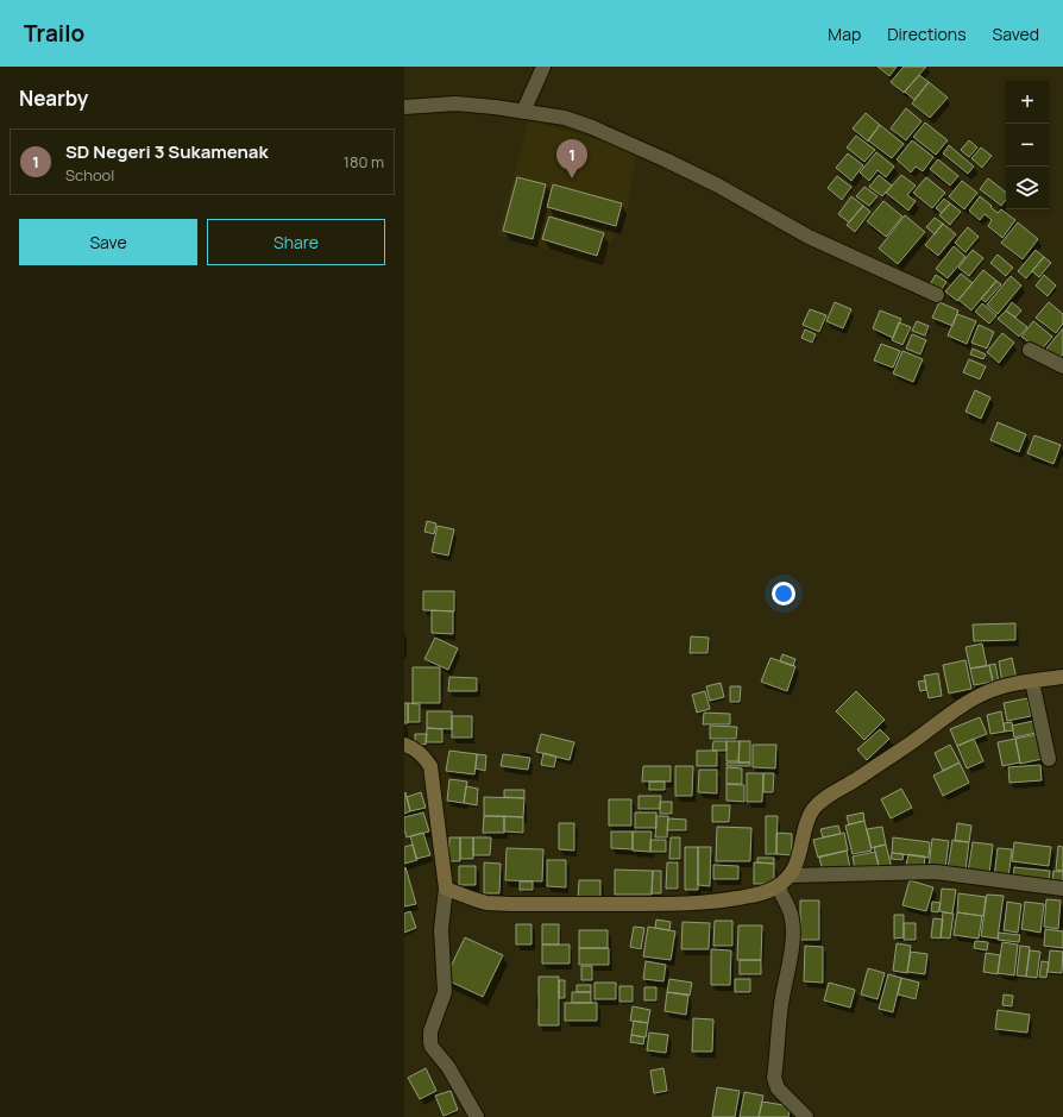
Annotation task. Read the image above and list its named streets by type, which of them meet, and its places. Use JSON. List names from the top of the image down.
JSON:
{
  "page": {
    "header": "Trailo",
    "nav": ["Map", "Directions", "Saved"],
    "heading": "Nearby",
    "map_buttons": ["+", "−"],
    "list": [
      {
        "mark": "1",
        "name": "SD Negeri 3 Sukamenak",
        "note": "School",
        "value": "180 m"
      }
    ],
    "pins": "1",
    "buttons": ["Save", "Share"]
  }
}
